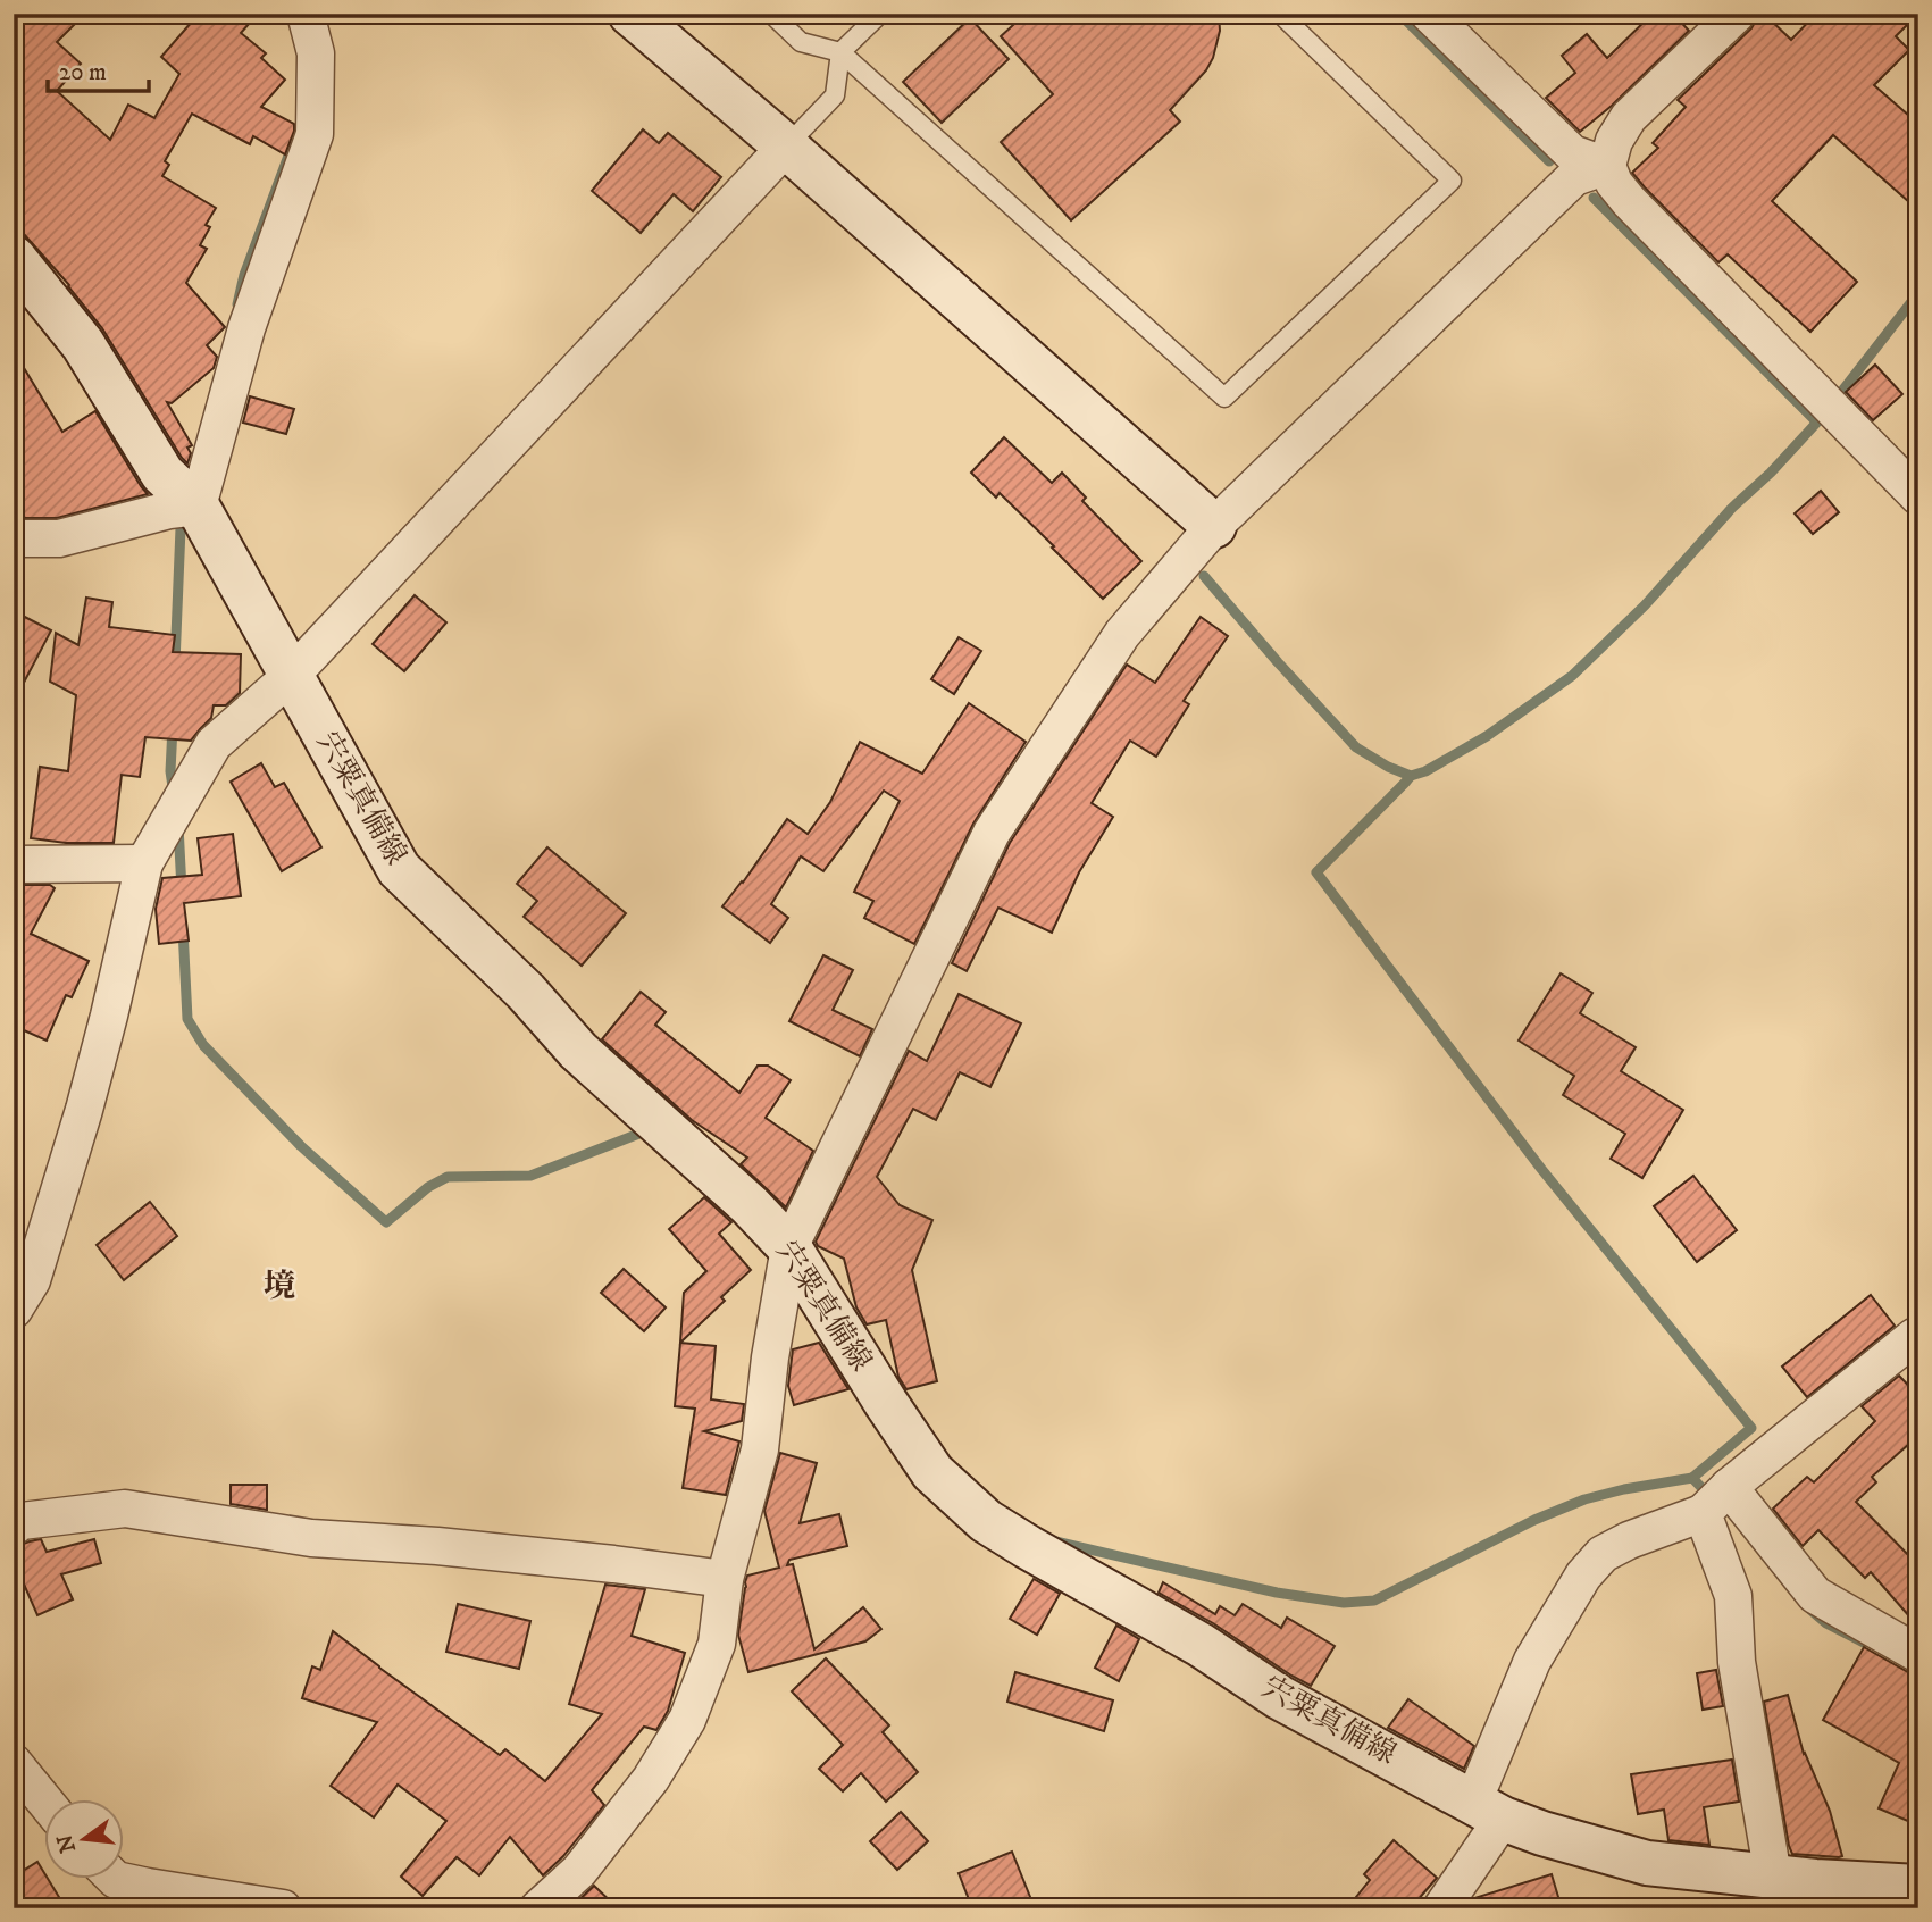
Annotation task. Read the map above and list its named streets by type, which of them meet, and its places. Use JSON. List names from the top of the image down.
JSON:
{
  "streets": {
    "main road": ["宍粟真備線"]
  },
  "districts": ["境"],
  "scale_bar": "20 m",
  "north": "left"
}
